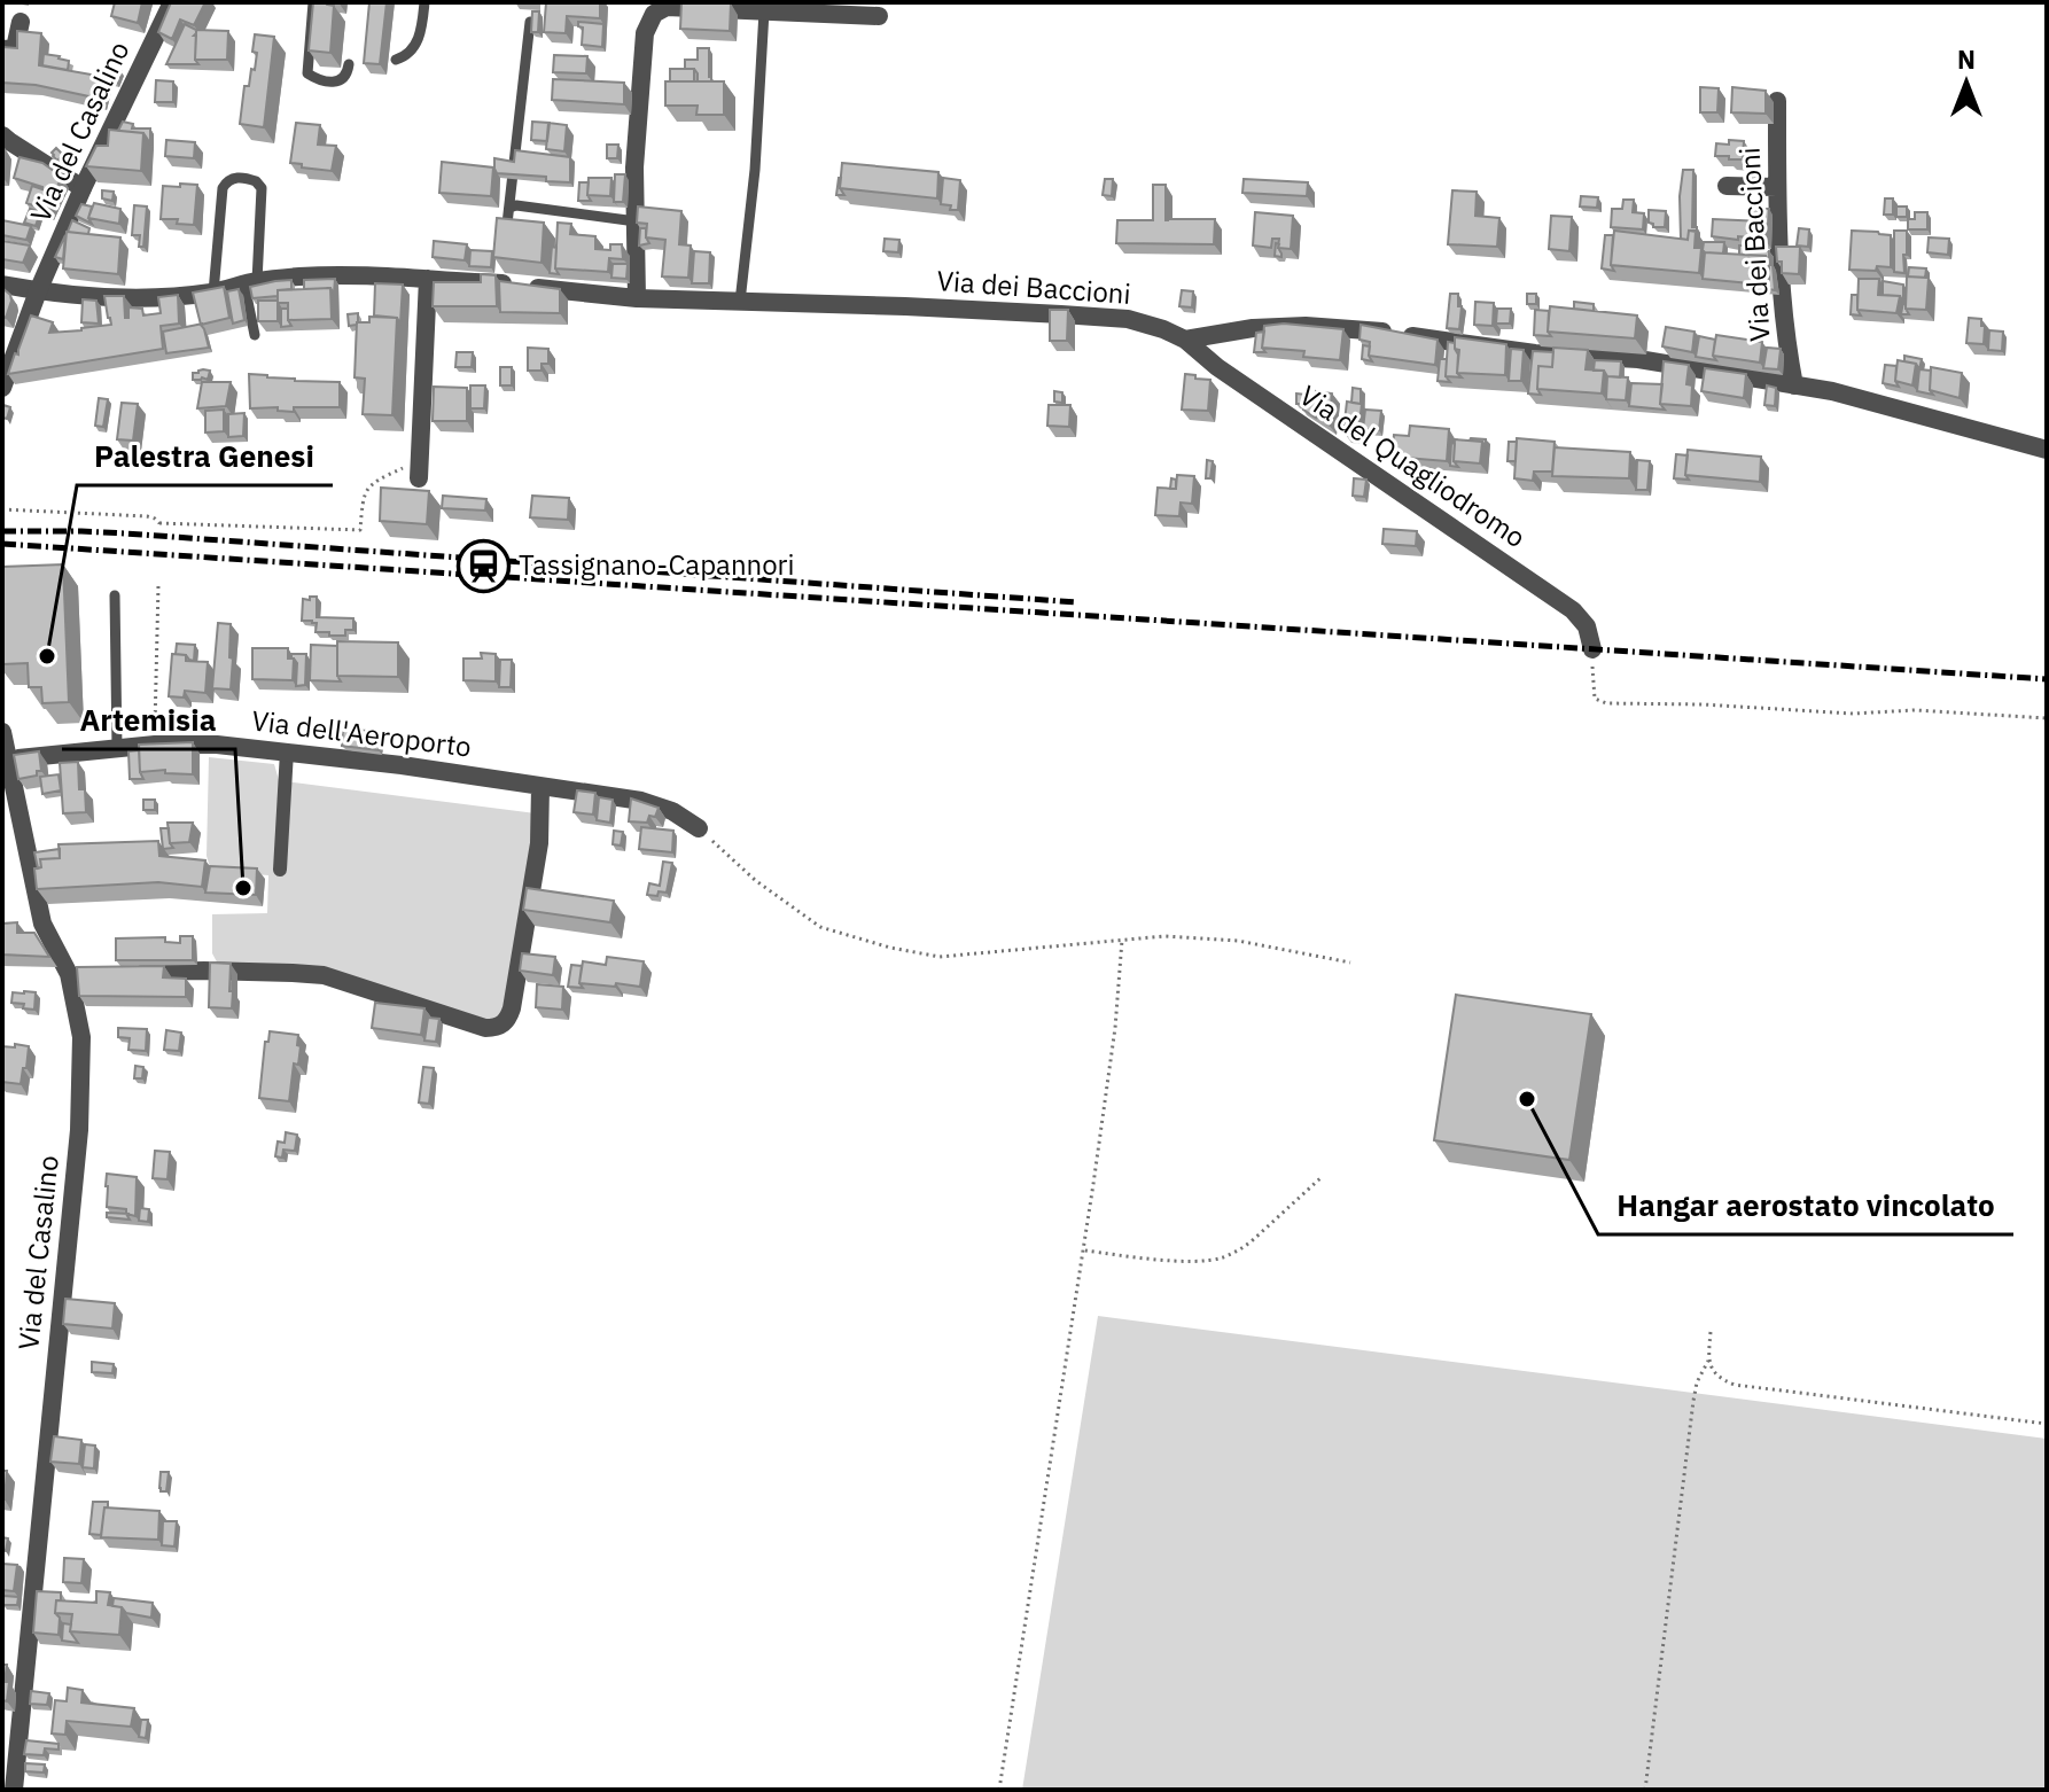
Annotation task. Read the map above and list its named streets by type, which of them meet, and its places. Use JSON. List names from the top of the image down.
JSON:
{
  "streets": {
    "street": [
      "Via del Casalino",
      "Via dei Baccioni",
      "Via del Quagliodromo",
      "Via dell'Aeroporto"
    ]
  },
  "crossings": [
    ["Via del Casalino", "Via dei Baccioni"],
    ["Via del Casalino", "Via dell'Aeroporto"],
    ["Via dei Baccioni", "Via del Quagliodromo"]
  ],
  "places": {
    "station": ["Tassignano-Capannori"],
    "other": ["Palestra Genesi", "Artemisia", "Hangar aerostato vincolato"]
  },
  "north": "top"
}
